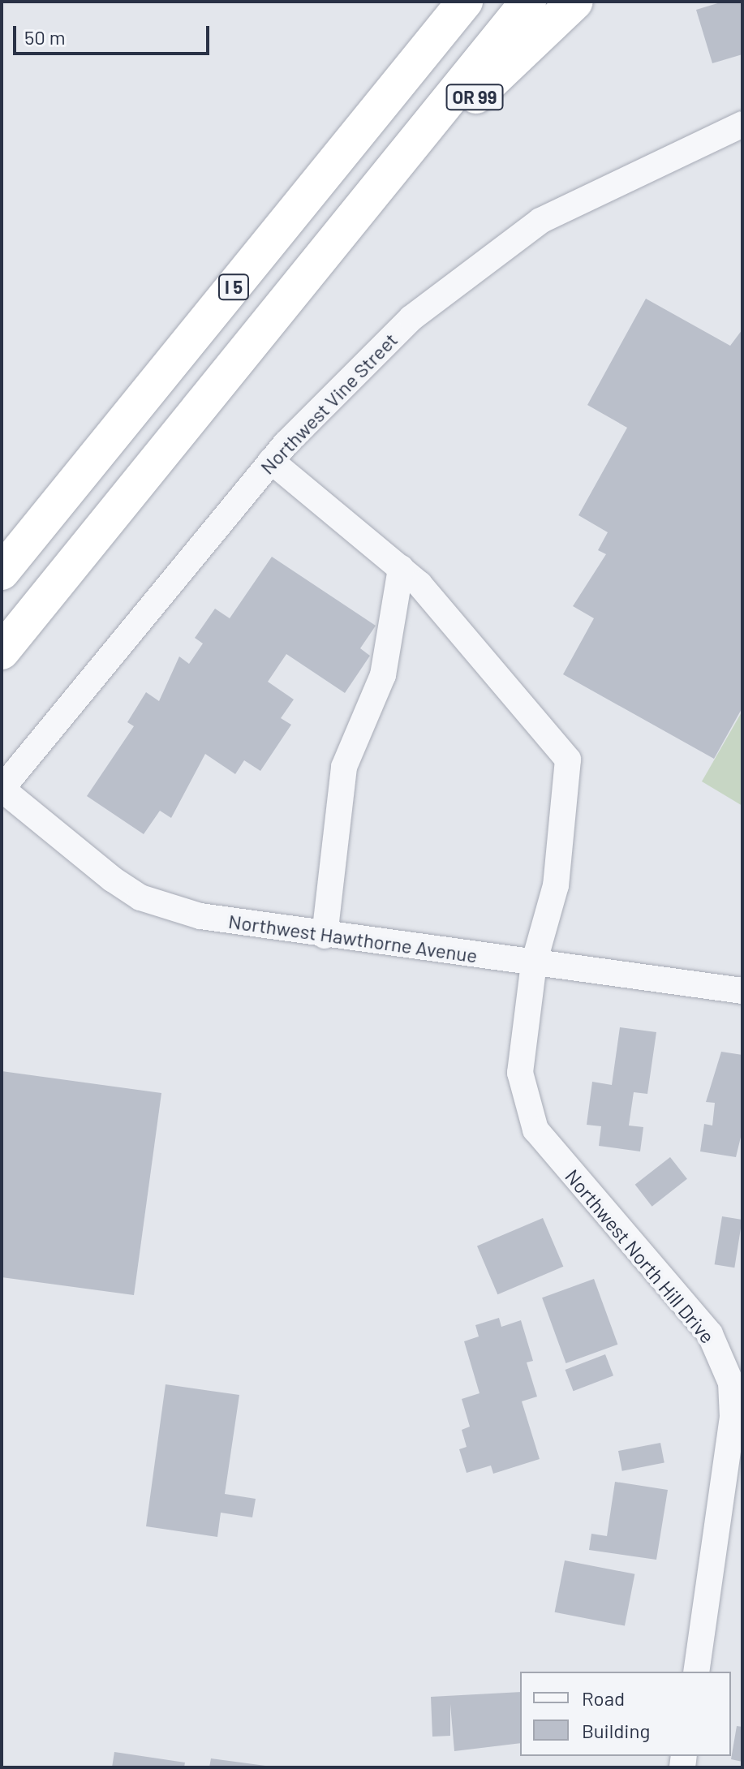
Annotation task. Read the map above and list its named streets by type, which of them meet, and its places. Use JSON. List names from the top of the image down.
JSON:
{
  "streets": {
    "highway": ["OR 99", "I 5"],
    "street": ["Northwest Vine Street", "Northwest Hawthorne Avenue", "Northwest North Hill Drive"]
  },
  "crossings": [
    ["OR 99", "I 5"],
    ["Northwest Vine Street", "Northwest Hawthorne Avenue"],
    ["Northwest Vine Street", "Northwest North Hill Drive"],
    ["Northwest Hawthorne Avenue", "Northwest North Hill Drive"]
  ],
  "legend": ["Road", "Building"],
  "scale_bar": "50 m"
}
